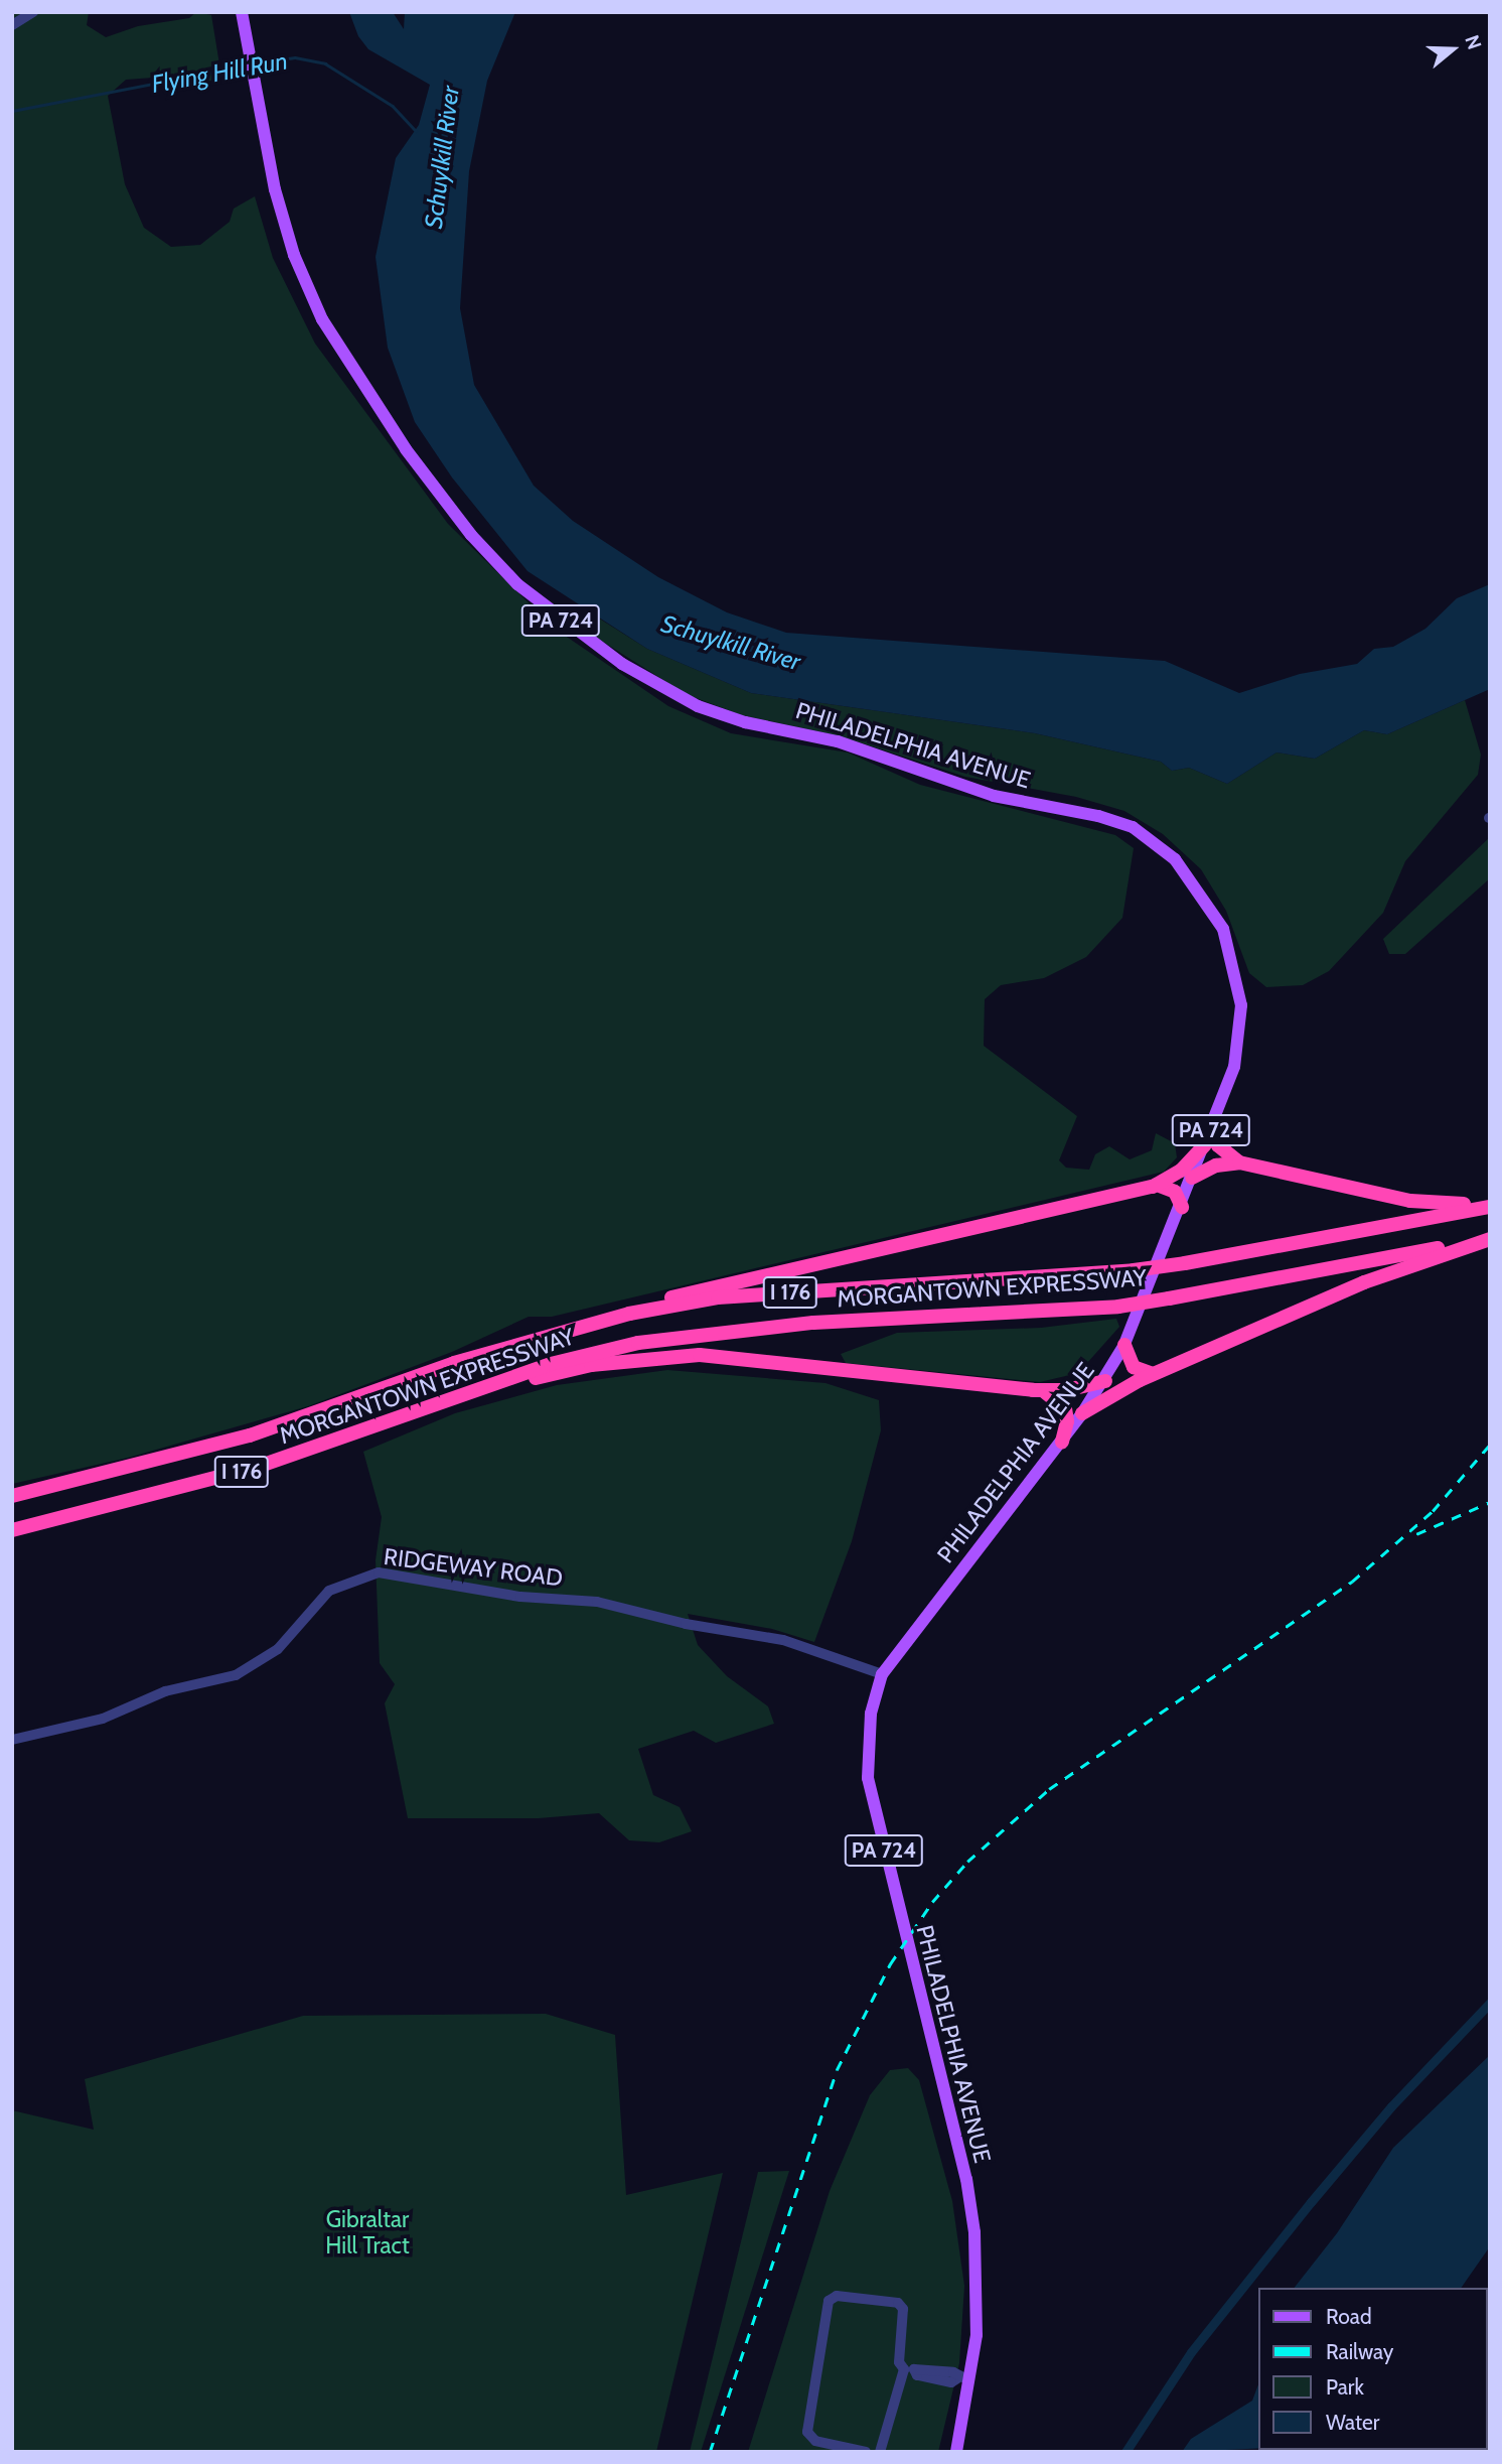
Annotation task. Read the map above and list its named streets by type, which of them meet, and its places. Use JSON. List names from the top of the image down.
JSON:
{
  "streets": {
    "highway": ["MORGANTOWN EXPRESSWAY", "I 176"],
    "main road": ["PA 724", "PHILADELPHIA AVENUE"],
    "street": ["RIDGEWAY ROAD"]
  },
  "crossings": [
    ["PHILADELPHIA AVENUE", "RIDGEWAY ROAD"]
  ],
  "water": ["Flying Hill Run", "Schuylkill River"],
  "parks": ["Gibraltar Hill Tract"],
  "legend": [
    "Road",
    "Railway",
    "Park",
    "Water"
  ],
  "north": "right"
}
